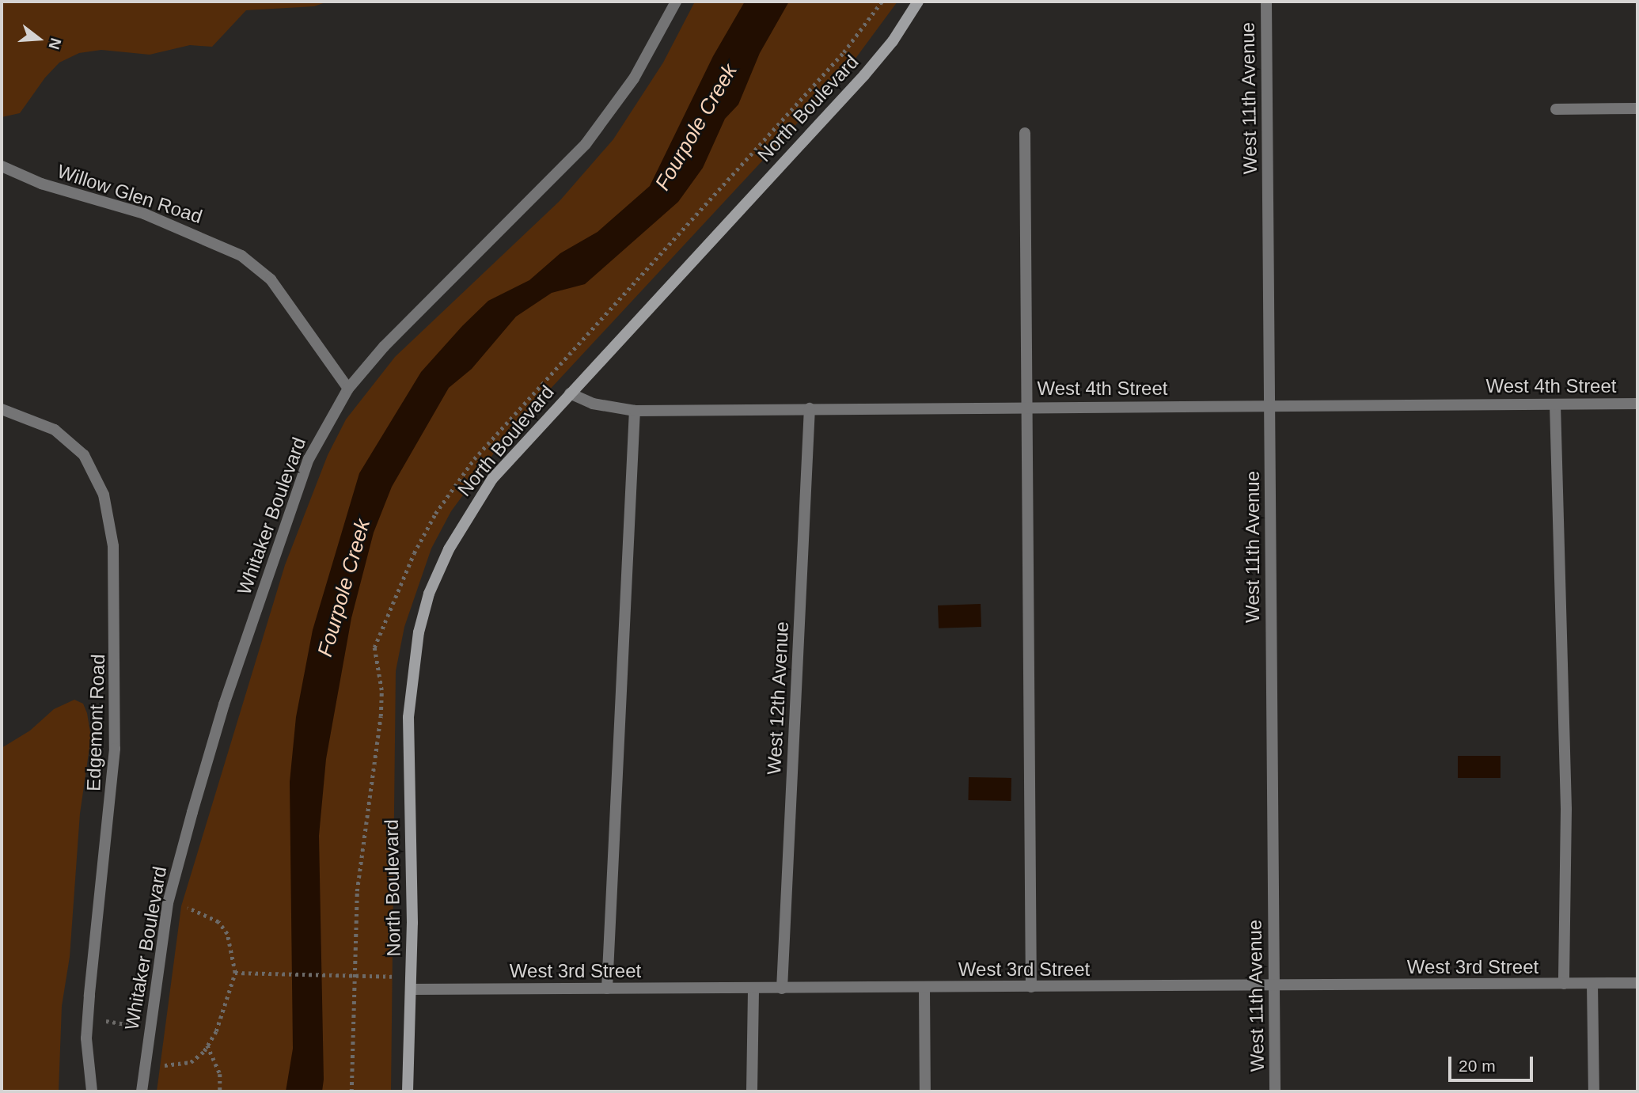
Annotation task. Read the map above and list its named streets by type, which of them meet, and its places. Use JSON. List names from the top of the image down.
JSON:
{
  "streets": {
    "street": [
      "West 11th Avenue",
      "North Boulevard",
      "Willow Glen Road",
      "West 4th Street",
      "Whitaker Boulevard",
      "West 12th Avenue",
      "Edgemont Road",
      "West 3rd Street"
    ]
  },
  "crossings": [
    ["West 11th Avenue", "West 4th Street"],
    ["West 11th Avenue", "West 3rd Street"],
    ["North Boulevard", "West 4th Street"],
    ["North Boulevard", "West 3rd Street"],
    ["Willow Glen Road", "Whitaker Boulevard"],
    ["West 4th Street", "West 12th Avenue"],
    ["West 12th Avenue", "West 3rd Street"]
  ],
  "water": ["Fourpole Creek"],
  "scale_bar": "20 m",
  "north": "right"
}
